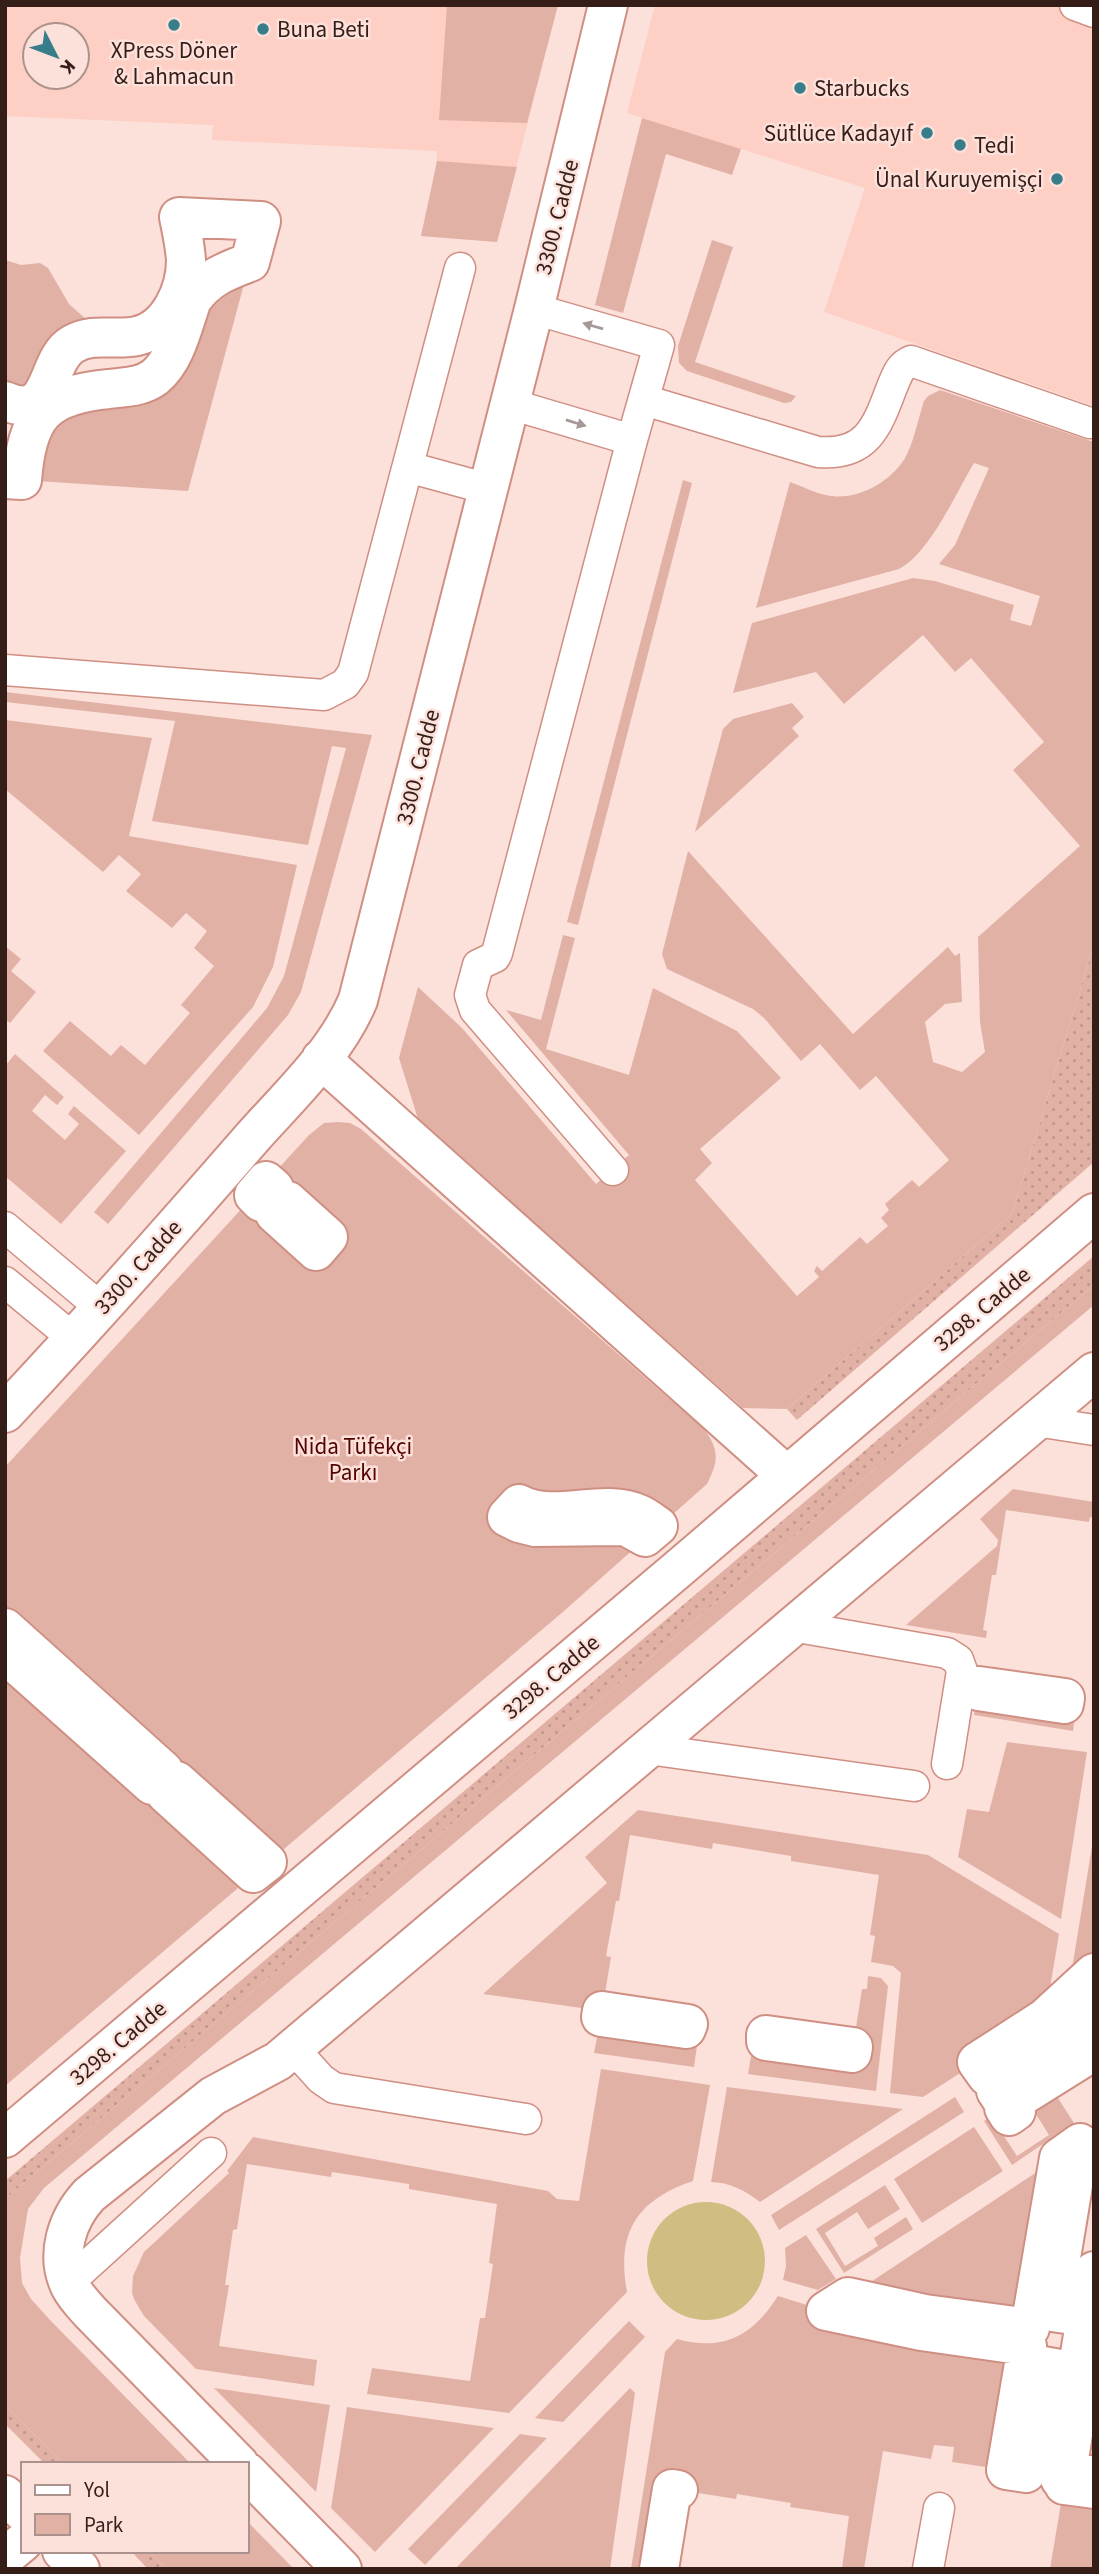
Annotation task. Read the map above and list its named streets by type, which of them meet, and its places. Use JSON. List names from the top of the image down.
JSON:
{
  "streets": {
    "street": ["3300. Cadde", "3298. Cadde"]
  },
  "parks": ["Nida Tüfekçi Parkı"],
  "places": [
    "XPress Döner & Lahmacun",
    "Buna Beti",
    "Starbucks",
    "Sütlüce Kadayıf",
    "Tedi",
    "Ünal Kuruyemişçi"
  ],
  "legend": ["Yol", "Park"],
  "north": "bottom right"
}
